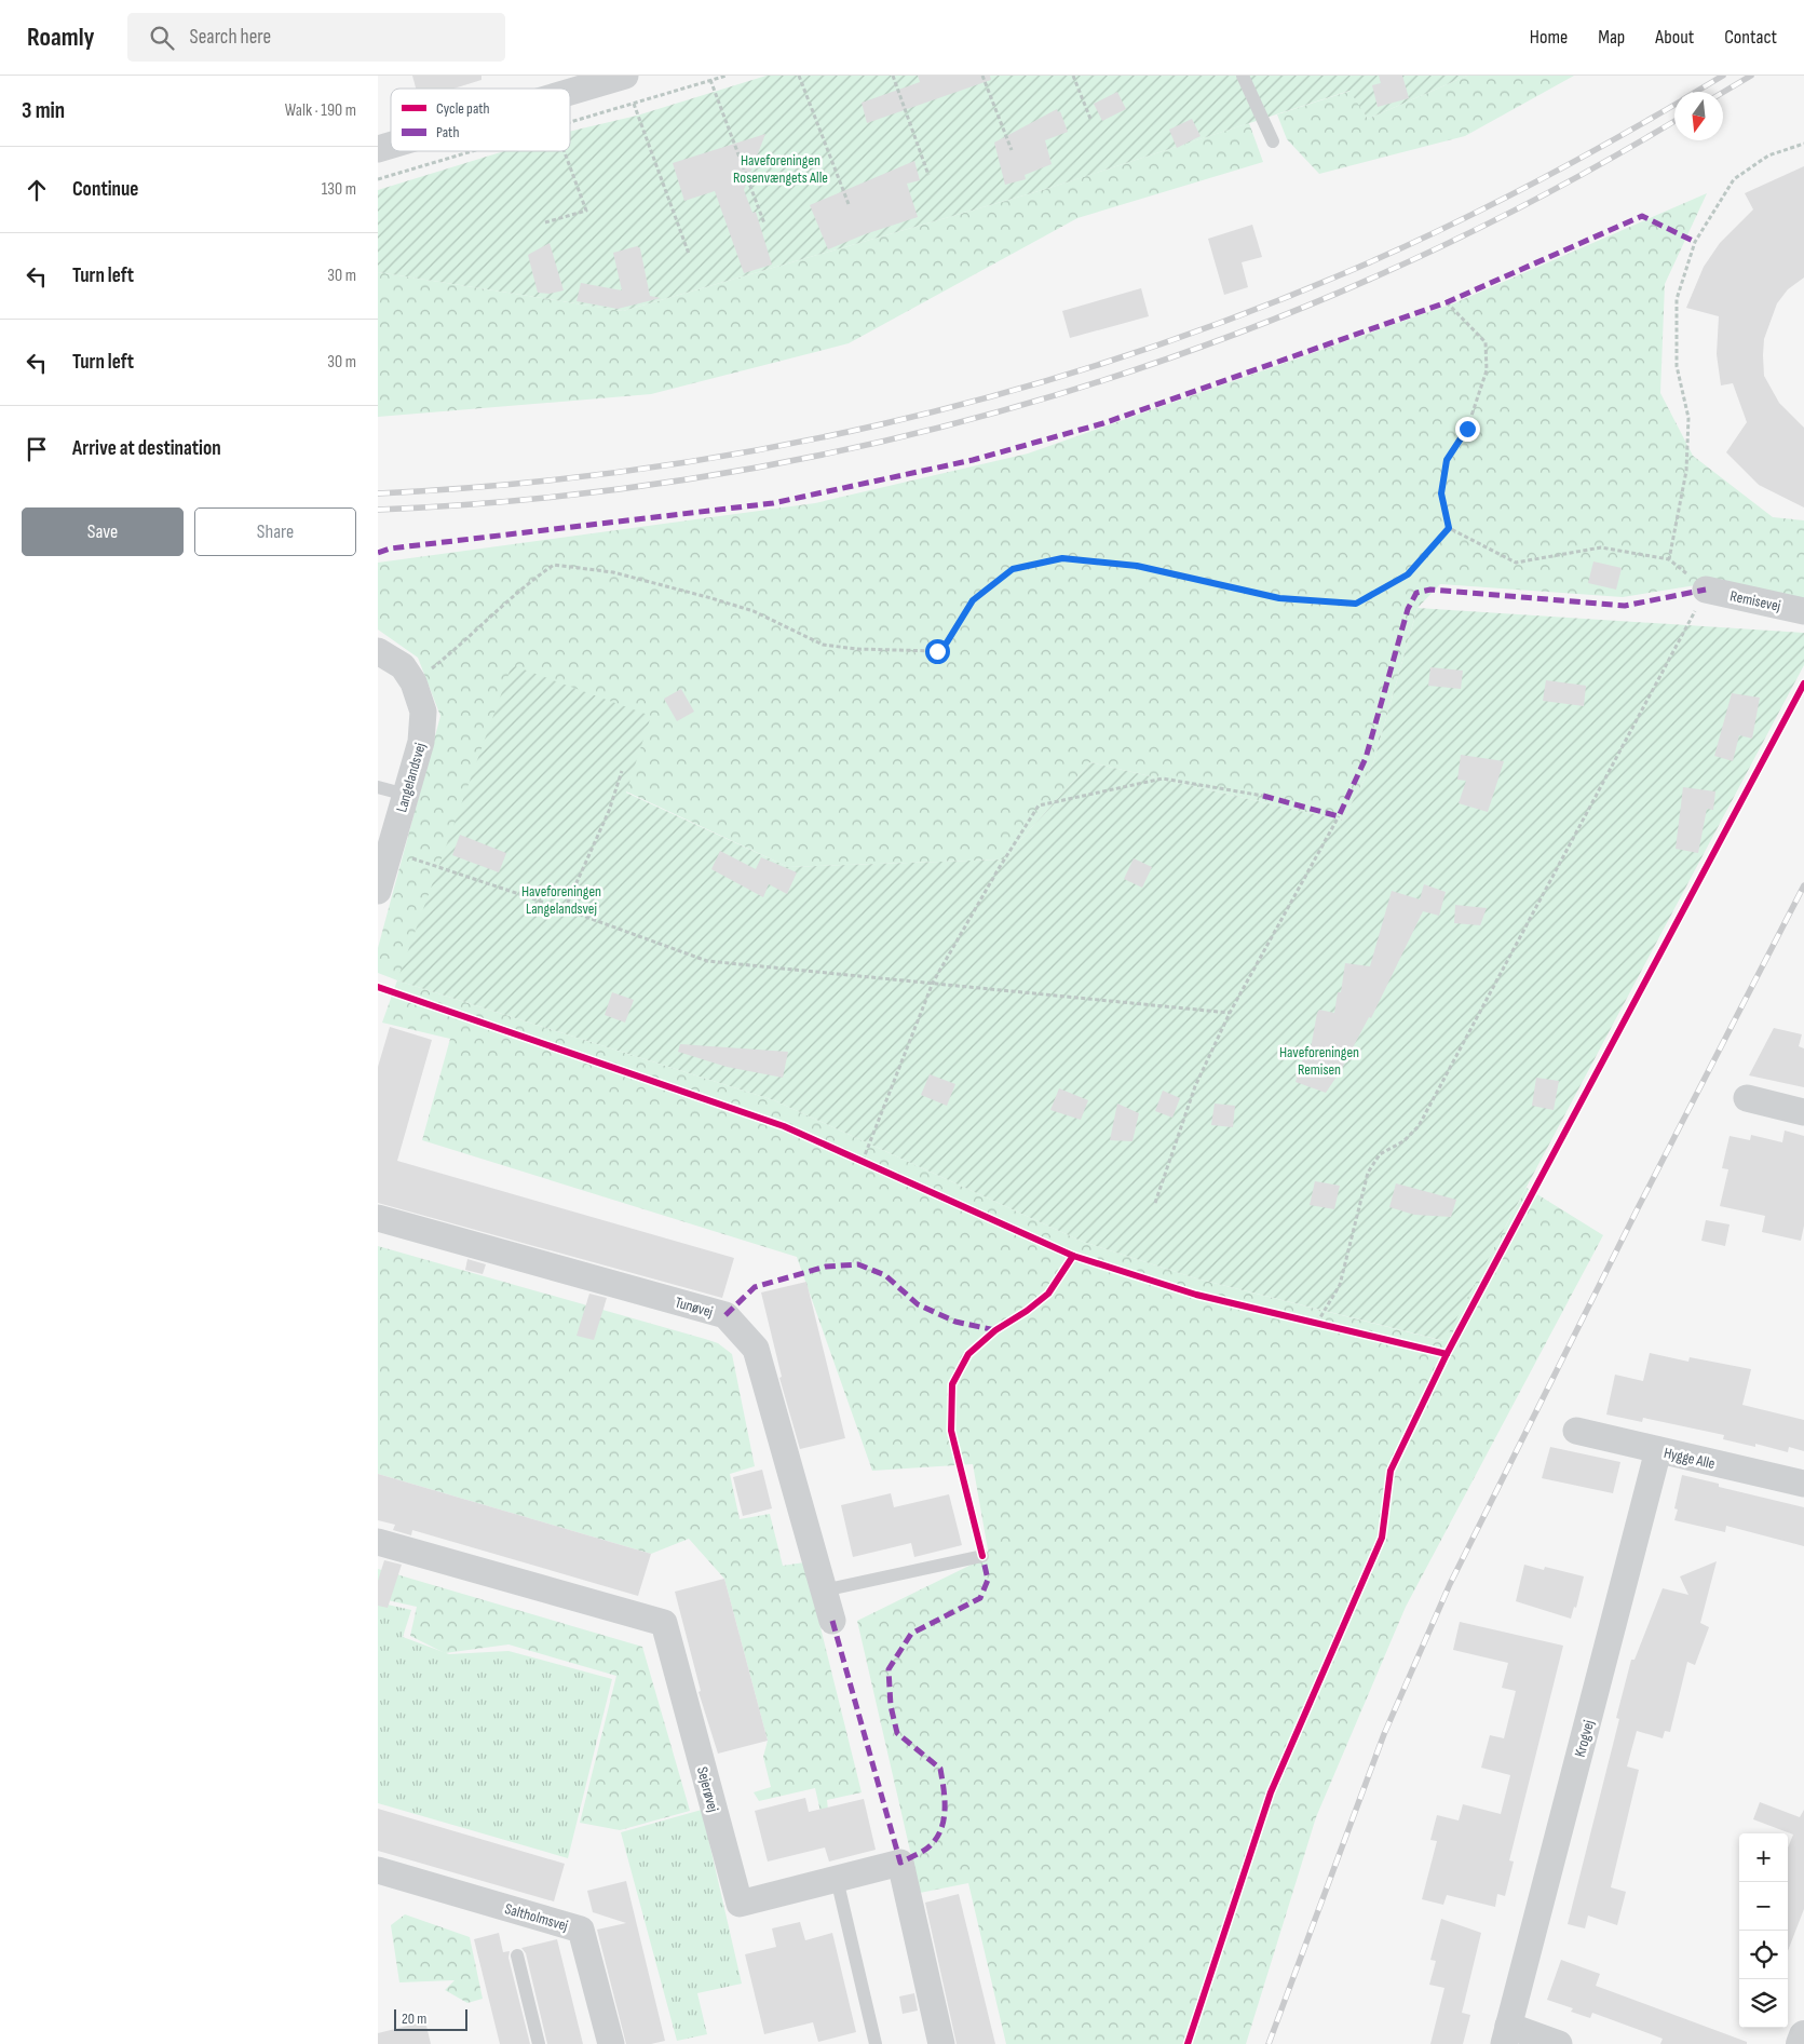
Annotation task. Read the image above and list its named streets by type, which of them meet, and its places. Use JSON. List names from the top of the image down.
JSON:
{
  "streets": {
    "street": [
      "Remisevej",
      "Langelandsvej",
      "Tunøvej",
      "Hygge Alle",
      "Krogvej",
      "Sejerøvej",
      "Saltholmsvej"
    ]
  },
  "crossings": [
    ["Hygge Alle", "Krogvej"]
  ],
  "parks": ["Haveforeningen Rosenvængets Alle", "Haveforeningen Langelandsvej", "Haveforeningen Remisen"],
  "legend": ["Cycle path", "Path"],
  "scale_bar": "20 m",
  "north": "bottom",
  "page": {
    "header": "Roamly",
    "search": "Search here",
    "nav": [
      "Home",
      "Map",
      "About",
      "Contact"
    ],
    "heading": ["3 min", "Walk · 190 m"],
    "list": [
      ["Continue", "130 m"],
      ["Turn left", "30 m"],
      ["Turn left", "30 m"],
      "Arrive at destination"
    ],
    "buttons": ["Save", "Share"],
    "map_buttons": ["+", "−"],
    "scale": "20 m"
  }
}
